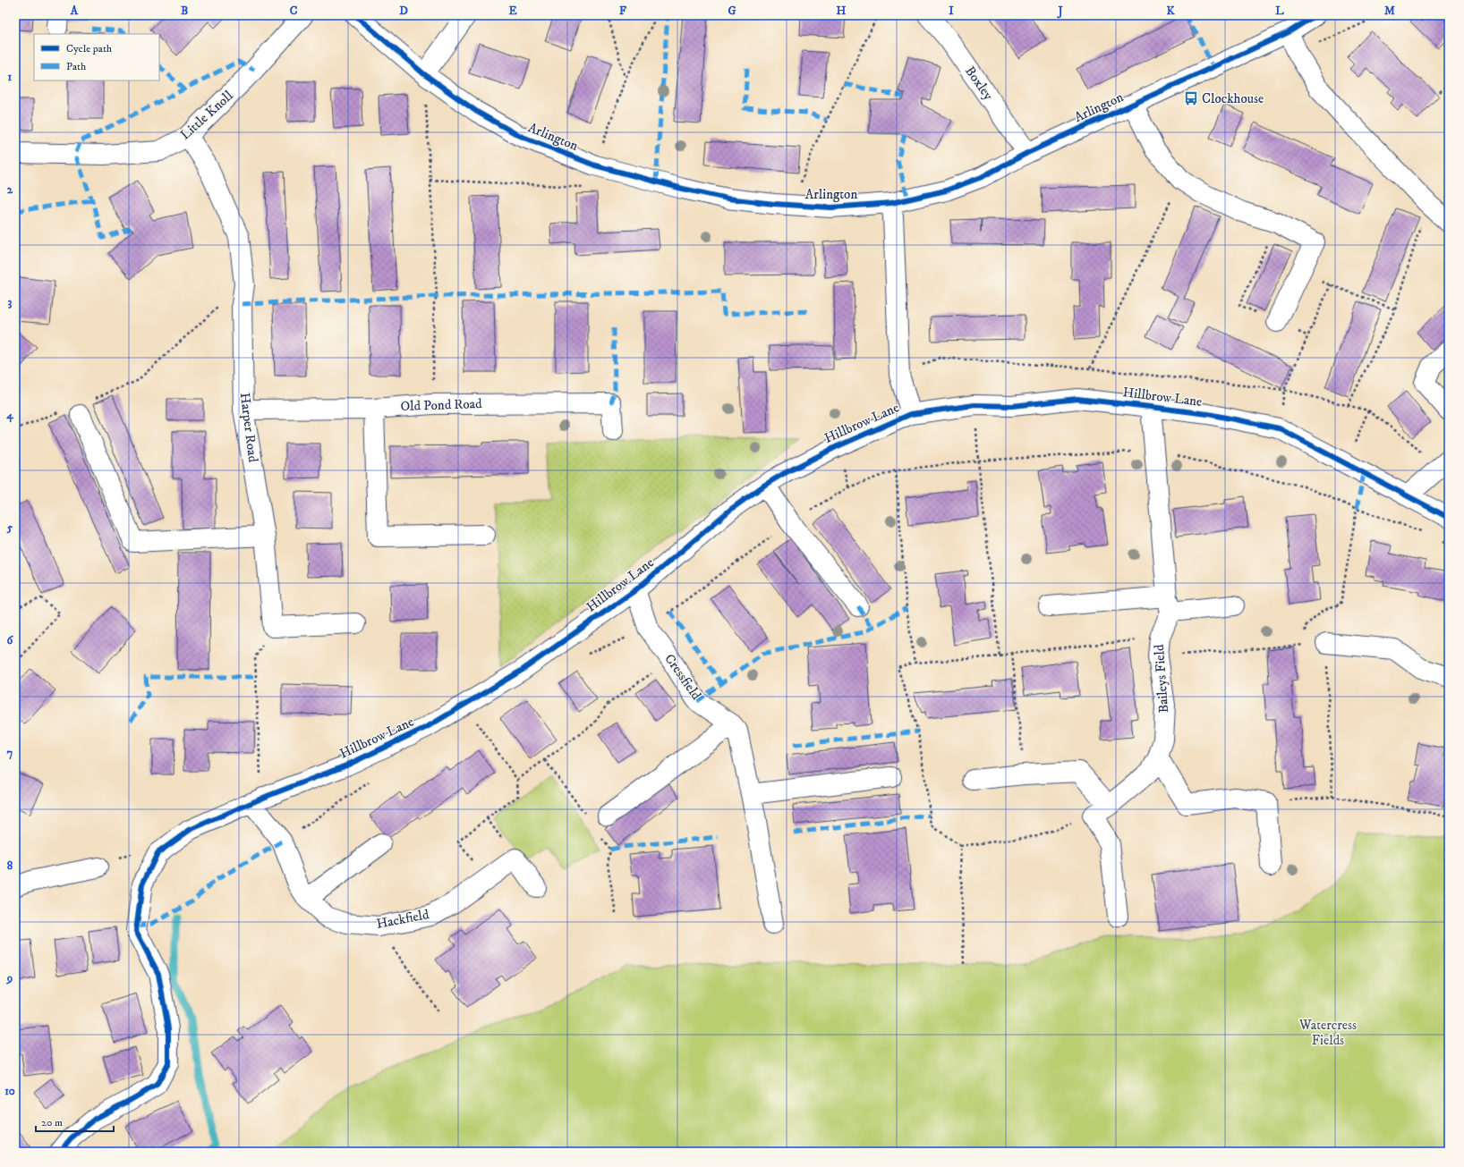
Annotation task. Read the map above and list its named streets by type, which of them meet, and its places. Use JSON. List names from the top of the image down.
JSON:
{
  "streets": {
    "street": [
      "Boxley",
      "Arlington",
      "Little Knoll",
      "Hillbrow Lane",
      "Old Pond Road",
      "Harper Road",
      "Cressfield",
      "Baileys Field",
      "Hackfield"
    ]
  },
  "crossings": [
    ["Boxley", "Arlington"],
    ["Little Knoll", "Harper Road"],
    ["Hillbrow Lane", "Cressfield"],
    ["Hillbrow Lane", "Baileys Field"],
    ["Hillbrow Lane", "Hackfield"],
    ["Old Pond Road", "Harper Road"]
  ],
  "parks": ["Watercress Fields"],
  "places": {
    "bus stop": ["Clockhouse"]
  },
  "legend": ["Cycle path", "Path"],
  "scale_bar": "20 m",
  "grid": {
    "columns": [
      "A",
      "B",
      "C",
      "D",
      "E",
      "F",
      "G",
      "H",
      "I",
      "J",
      "K",
      "L",
      "M"
    ],
    "rows": [
      "1",
      "2",
      "3",
      "4",
      "5",
      "6",
      "7",
      "8",
      "9",
      "10"
    ]
  }
}
